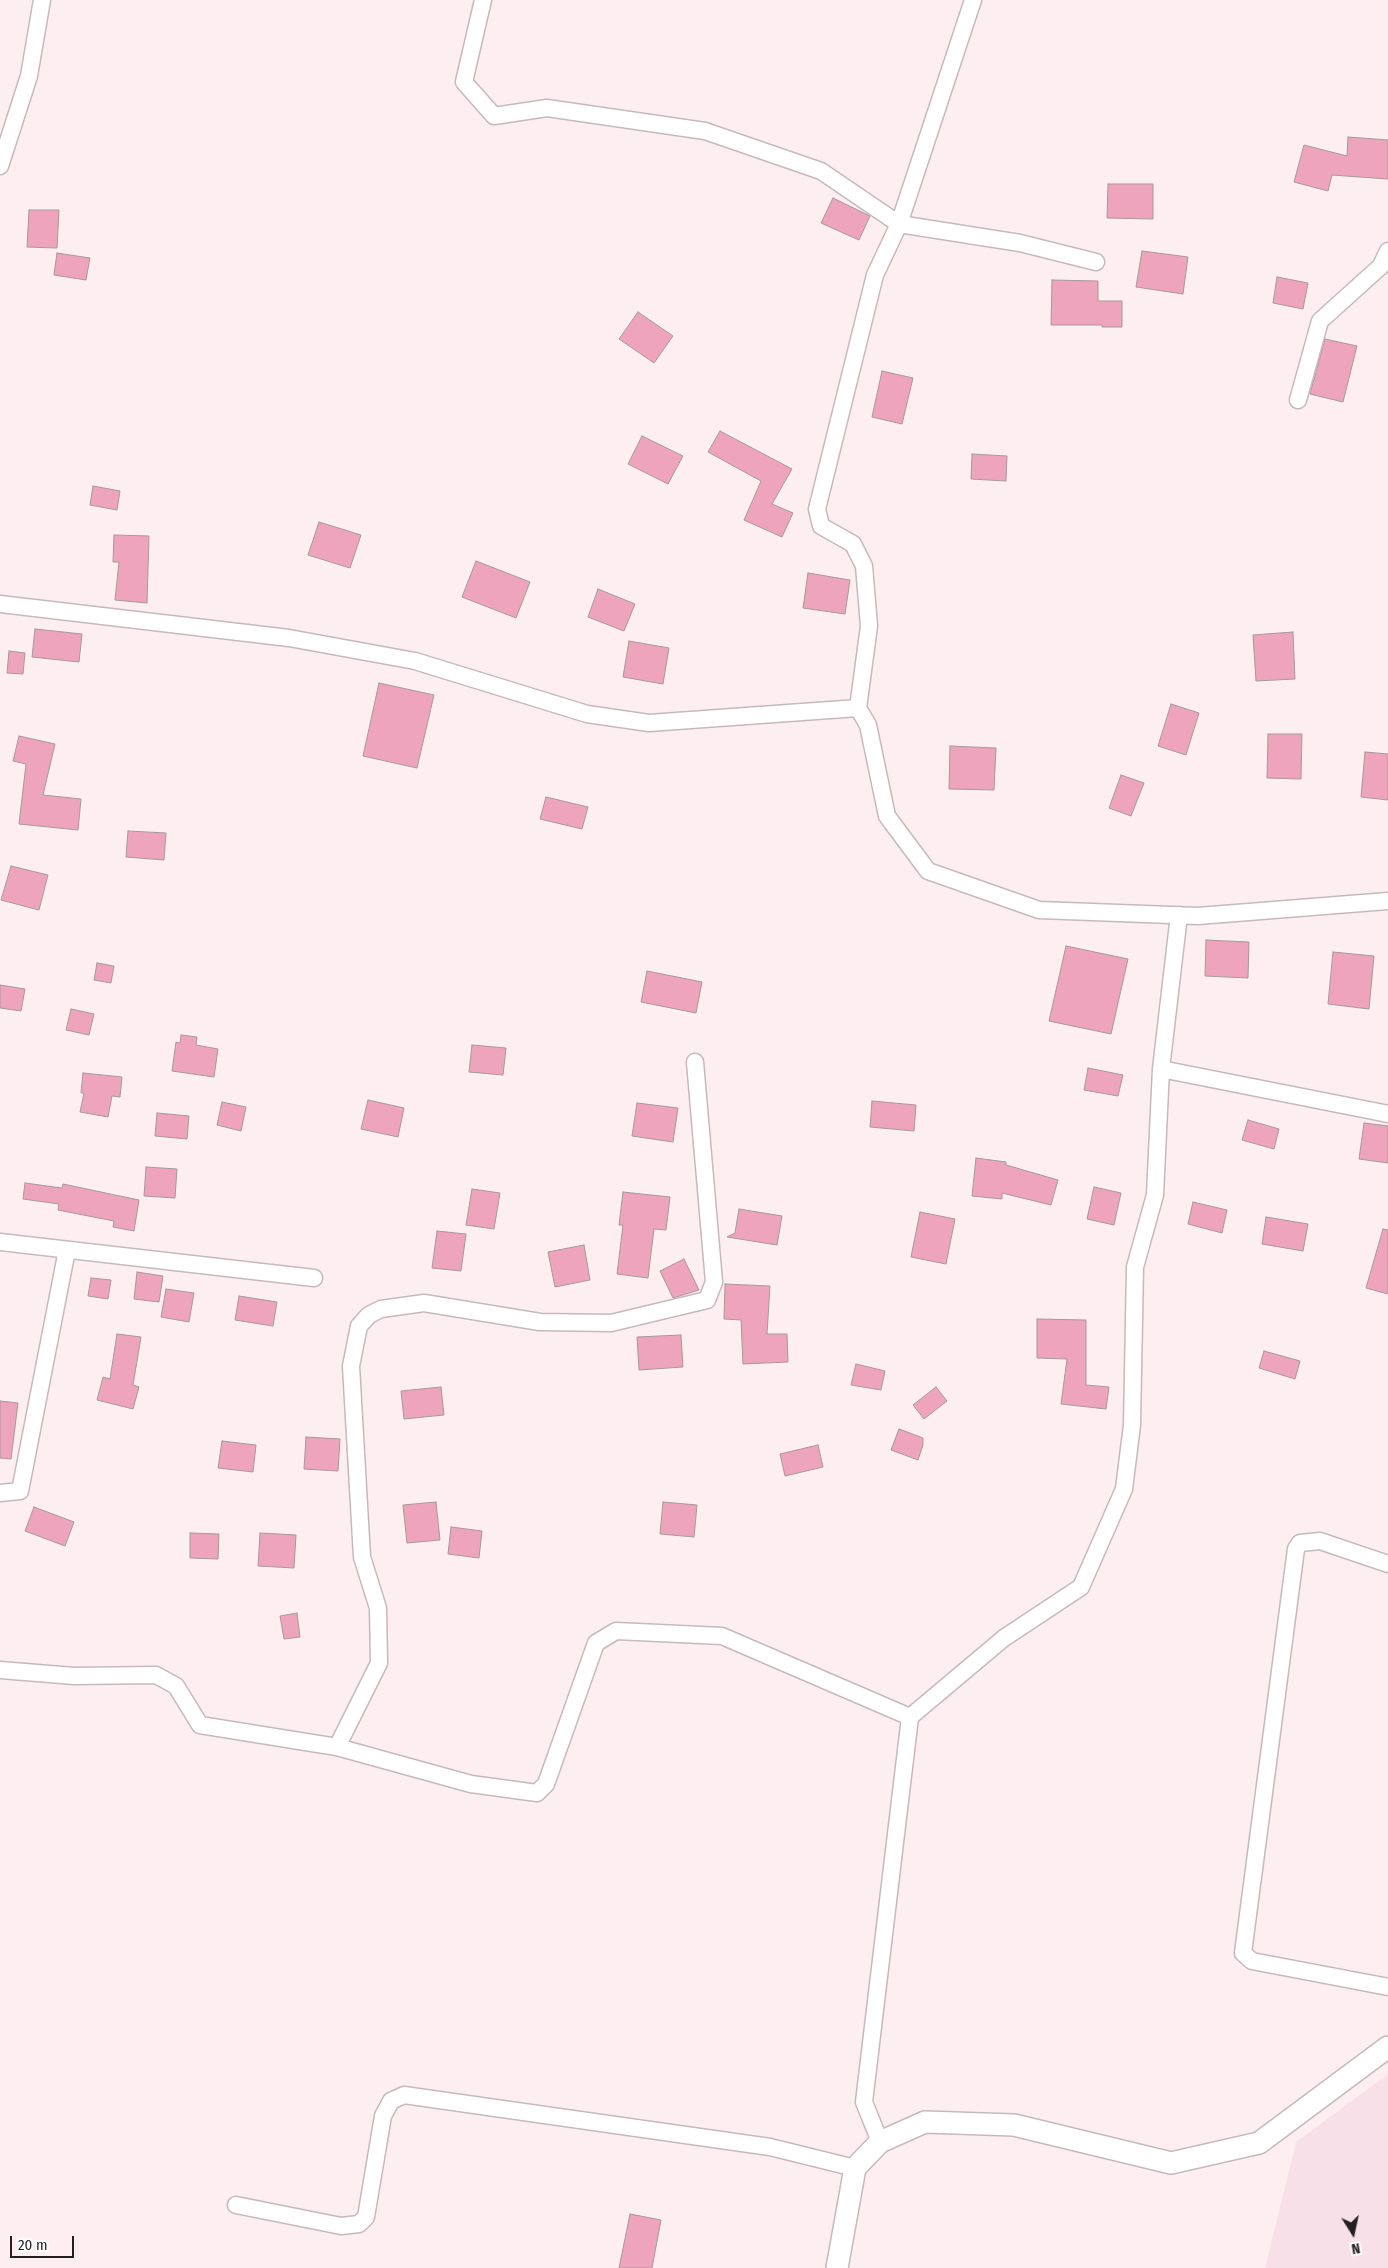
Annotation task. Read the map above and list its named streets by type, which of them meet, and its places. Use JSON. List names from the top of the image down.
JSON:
{
  "scale_bar": "20 m",
  "north": "bottom"
}
